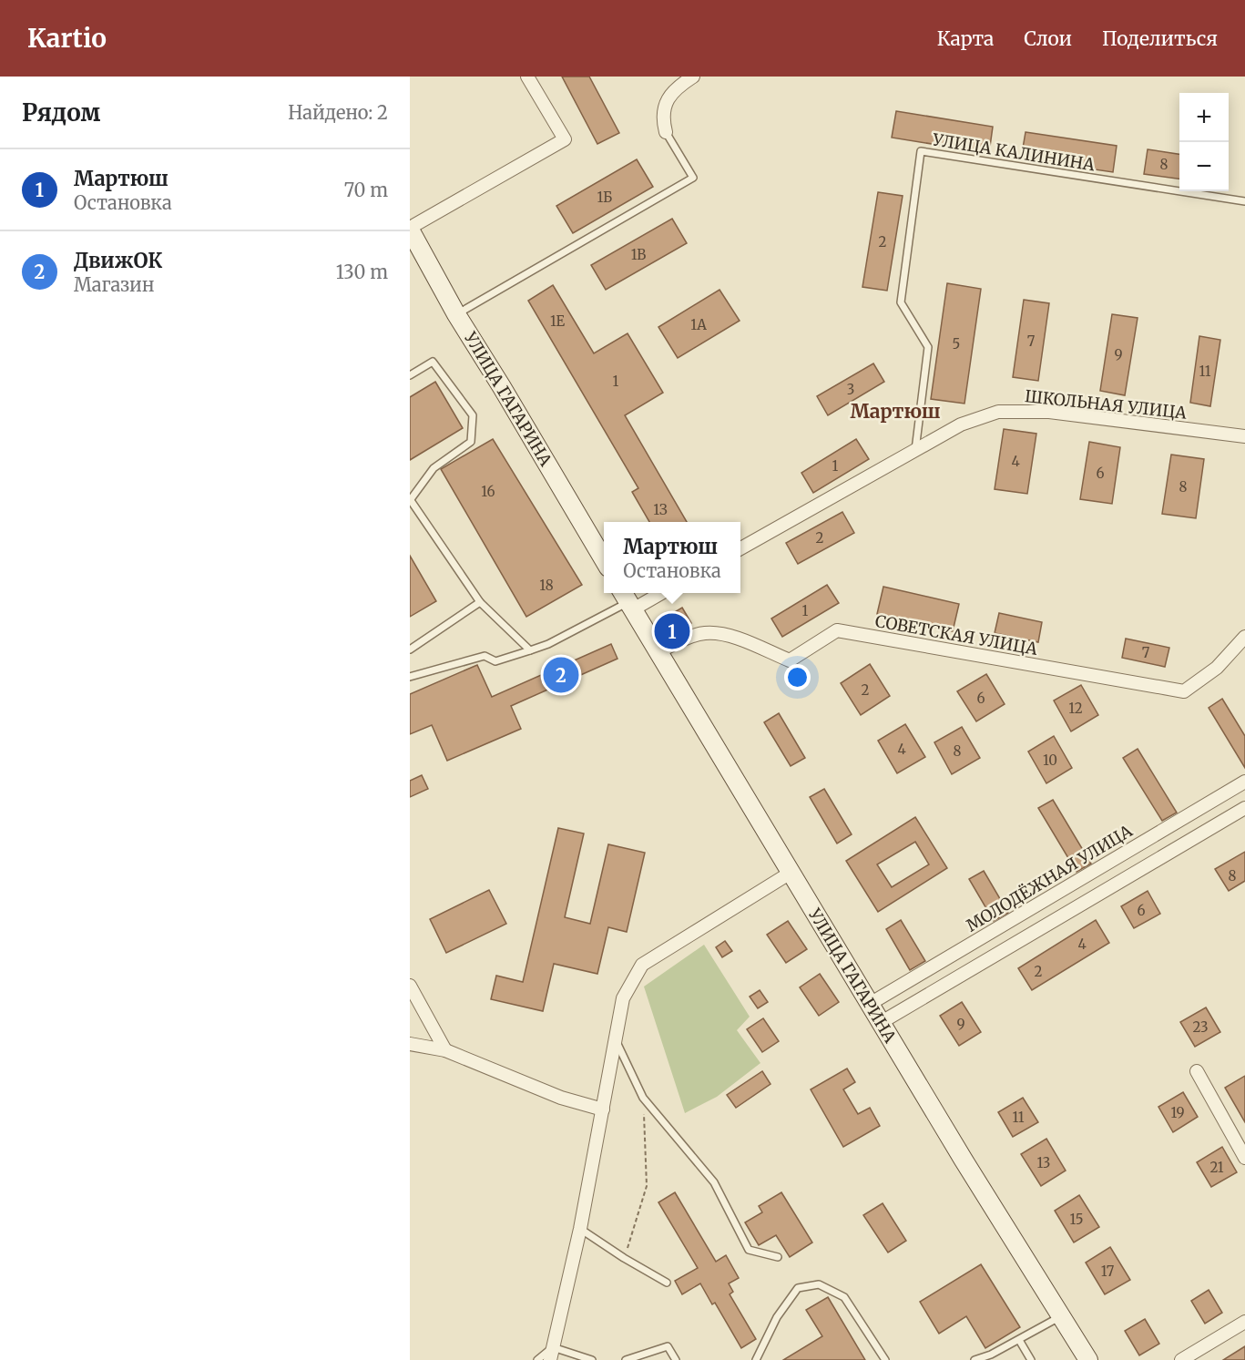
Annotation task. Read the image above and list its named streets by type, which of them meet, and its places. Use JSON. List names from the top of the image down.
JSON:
{
  "streets": {
    "main road": ["УЛИЦА ГАГАРИНА"],
    "street": ["ШКОЛЬНАЯ УЛИЦА", "СОВЕТСКАЯ УЛИЦА", "МОЛОДЁЖНАЯ УЛИЦА"],
    "lane": ["УЛИЦА КАЛИНИНА"]
  },
  "crossings": [
    ["УЛИЦА КАЛИНИНА", "ШКОЛЬНАЯ УЛИЦА"],
    ["УЛИЦА ГАГАРИНА", "СОВЕТСКАЯ УЛИЦА"],
    ["УЛИЦА ГАГАРИНА", "МОЛОДЁЖНАЯ УЛИЦА"]
  ],
  "districts": ["Мартюш"],
  "house_numbers": [
    "8",
    "1Б",
    "2",
    "1В",
    "1Е",
    "1А",
    "7",
    "5",
    "9",
    "11",
    "1",
    "3",
    "4",
    "1",
    "6",
    "8",
    "16",
    "1З",
    "2",
    "18",
    "1",
    "7",
    "2",
    "6",
    "12",
    "4",
    "8",
    "10",
    "8",
    "6",
    "4",
    "2",
    "9",
    "23",
    "19",
    "11",
    "13",
    "21",
    "15",
    "17"
  ],
  "page": {
    "header": "Kartio",
    "nav": ["Карта", "Слои", "Поделиться"],
    "heading": ["Рядом", "Найдено: 2"],
    "map_buttons": ["+", "−"],
    "list": [
      {
        "mark": "1",
        "name": "Мартюш",
        "note": "Остановка",
        "value": "70 m"
      },
      {
        "mark": "2",
        "name": "ДвижОК",
        "note": "Магазин",
        "value": "130 m"
      }
    ],
    "popup": ["Мартюш", "Остановка"],
    "pins": ["1", "2"]
  }
}
